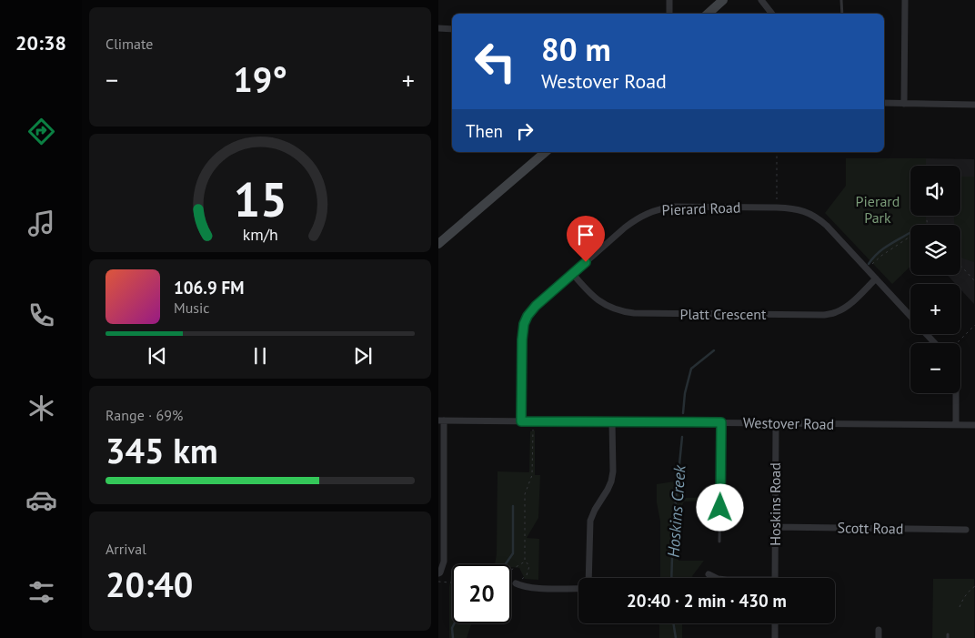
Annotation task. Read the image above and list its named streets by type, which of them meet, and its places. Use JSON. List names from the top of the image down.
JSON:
{
  "streets": {
    "street": [
      "Pierard Road",
      "Platt Crescent",
      "Westover Road",
      "Hoskins Road",
      "Scott Road"
    ]
  },
  "crossings": [
    ["Pierard Road", "Platt Crescent"],
    ["Pierard Road", "Westover Road"],
    ["Westover Road", "Hoskins Road"],
    ["Hoskins Road", "Scott Road"]
  ],
  "water": ["Hoskins Creek"],
  "parks": ["Pierard Park"],
  "page": {
    "tabs": "20:38",
    "tile": [
      "Climate",
      ["Range · 69%", "345 km"],
      ["Arrival", "20:40"]
    ],
    "turn": ["80 m", "Westover Road"],
    "heat": ["−", "19°", "+"],
    "then": "Then",
    "map_buttons": ["+", "−"],
    "song": ["106.9 FM", "Music"],
    "limit": "20",
    "trip": "20:40 · 2 min · 430 m",
    "gauge": ["15", "km/h"]
  }
}
